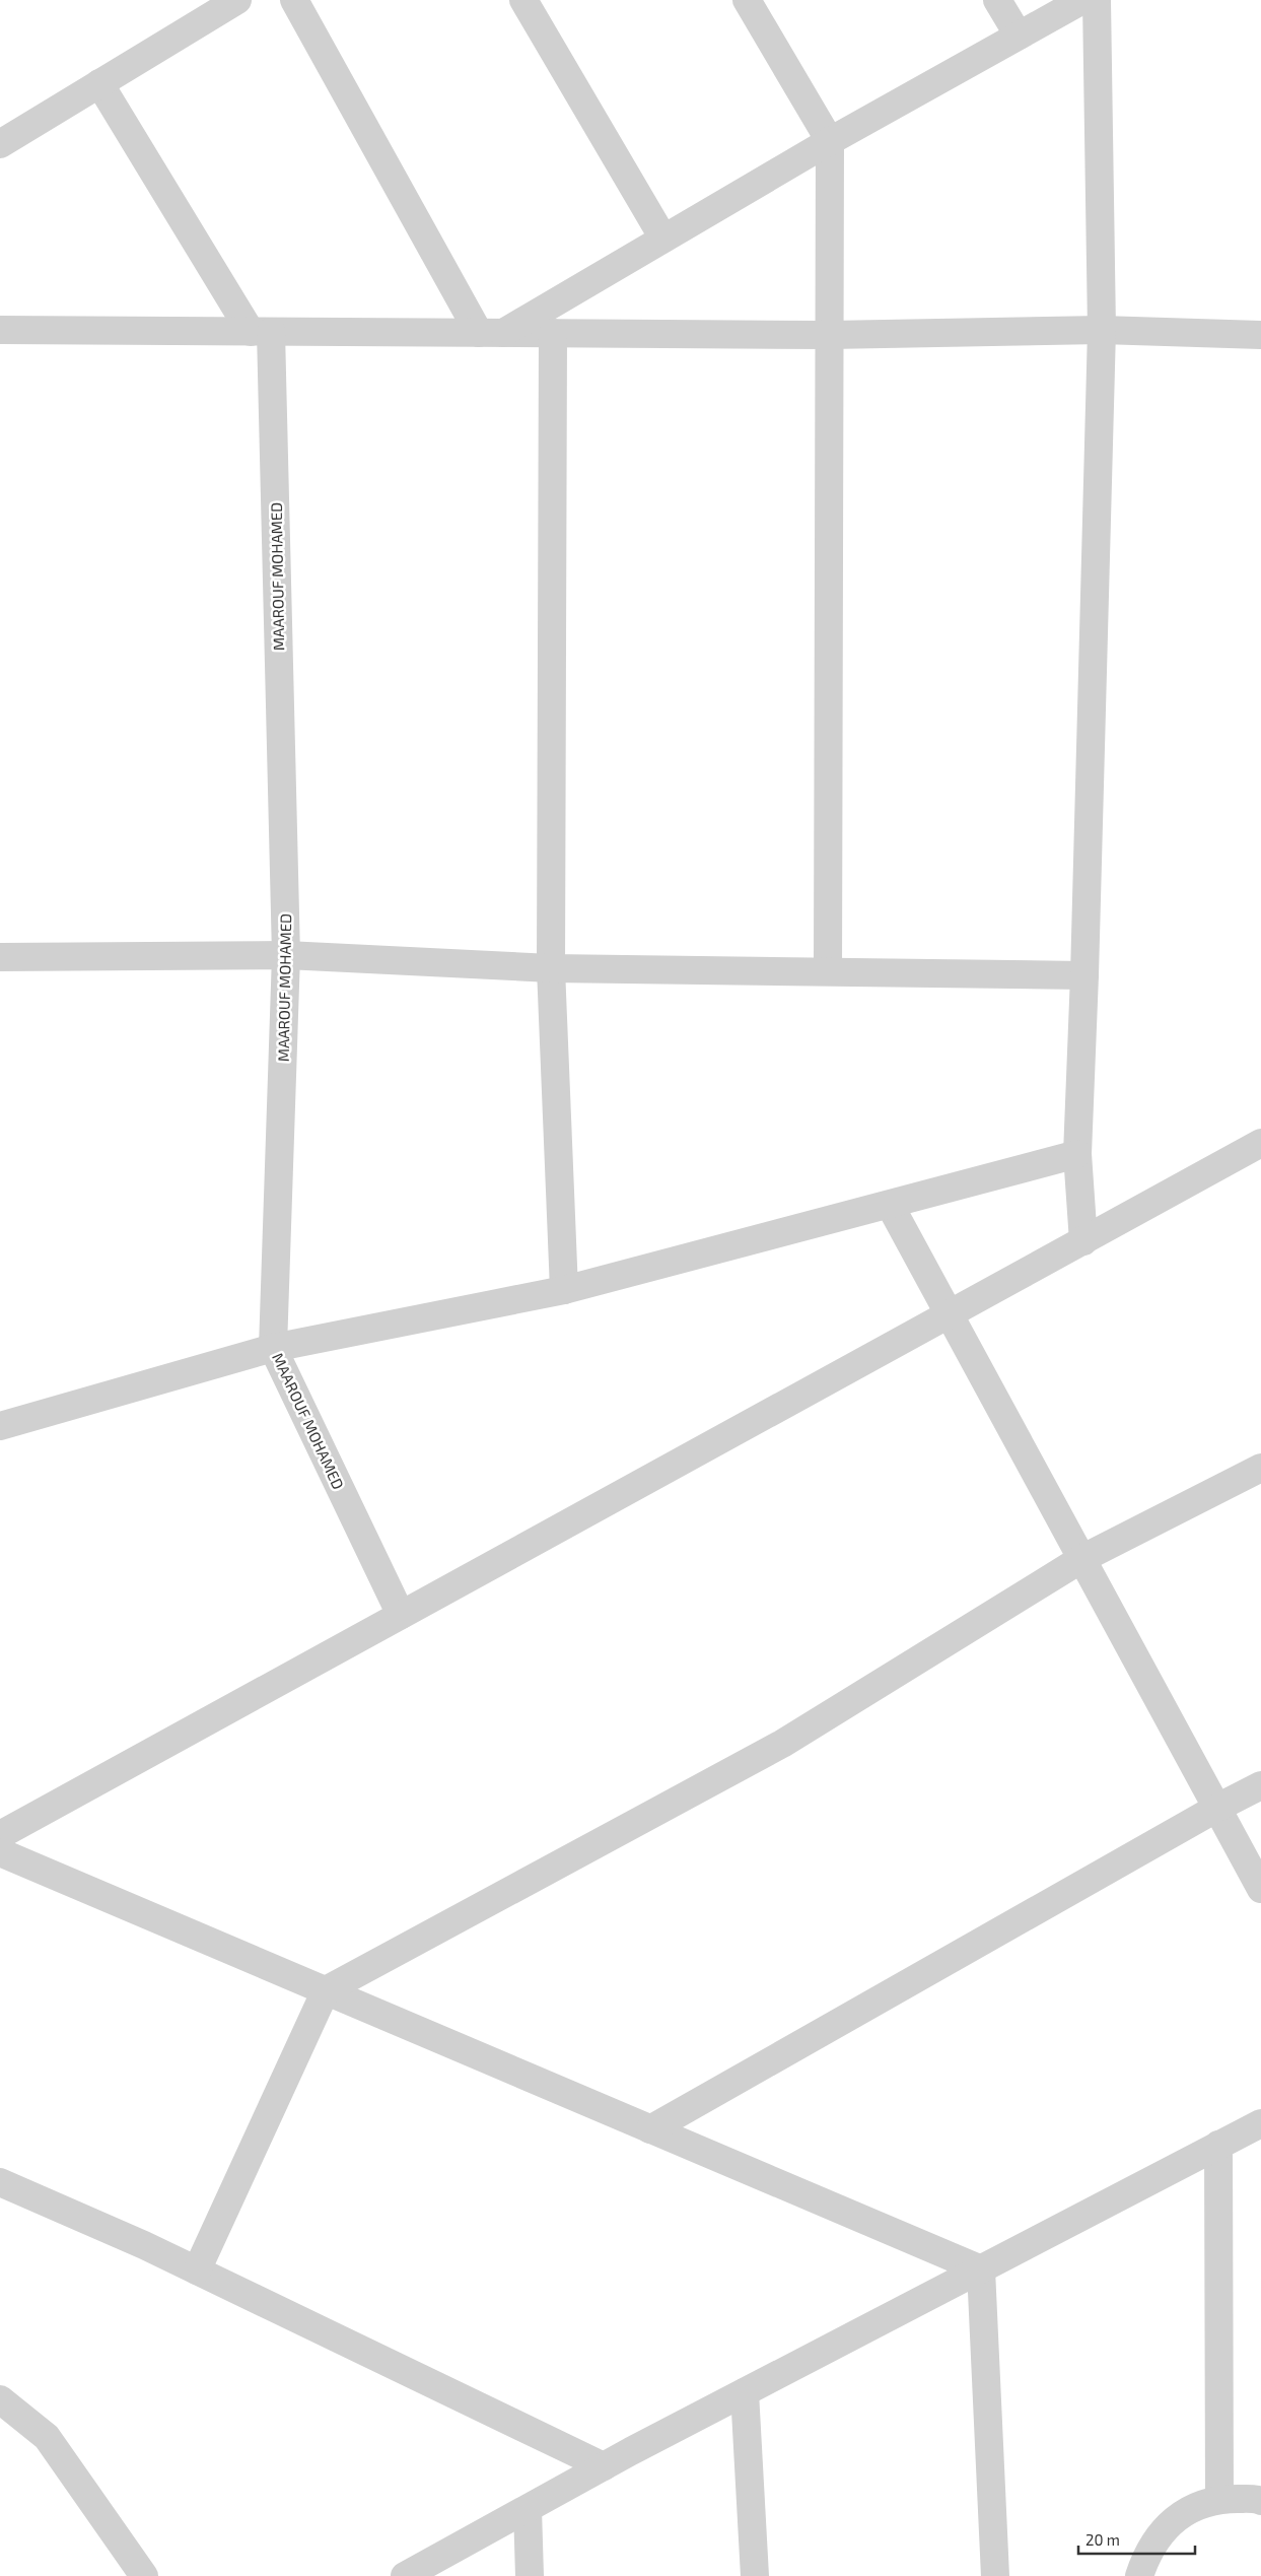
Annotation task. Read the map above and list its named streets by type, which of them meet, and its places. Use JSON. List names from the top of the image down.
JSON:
{
  "streets": {
    "street": ["MAAROUF MOHAMED"]
  },
  "scale_bar": "20 m"
}
